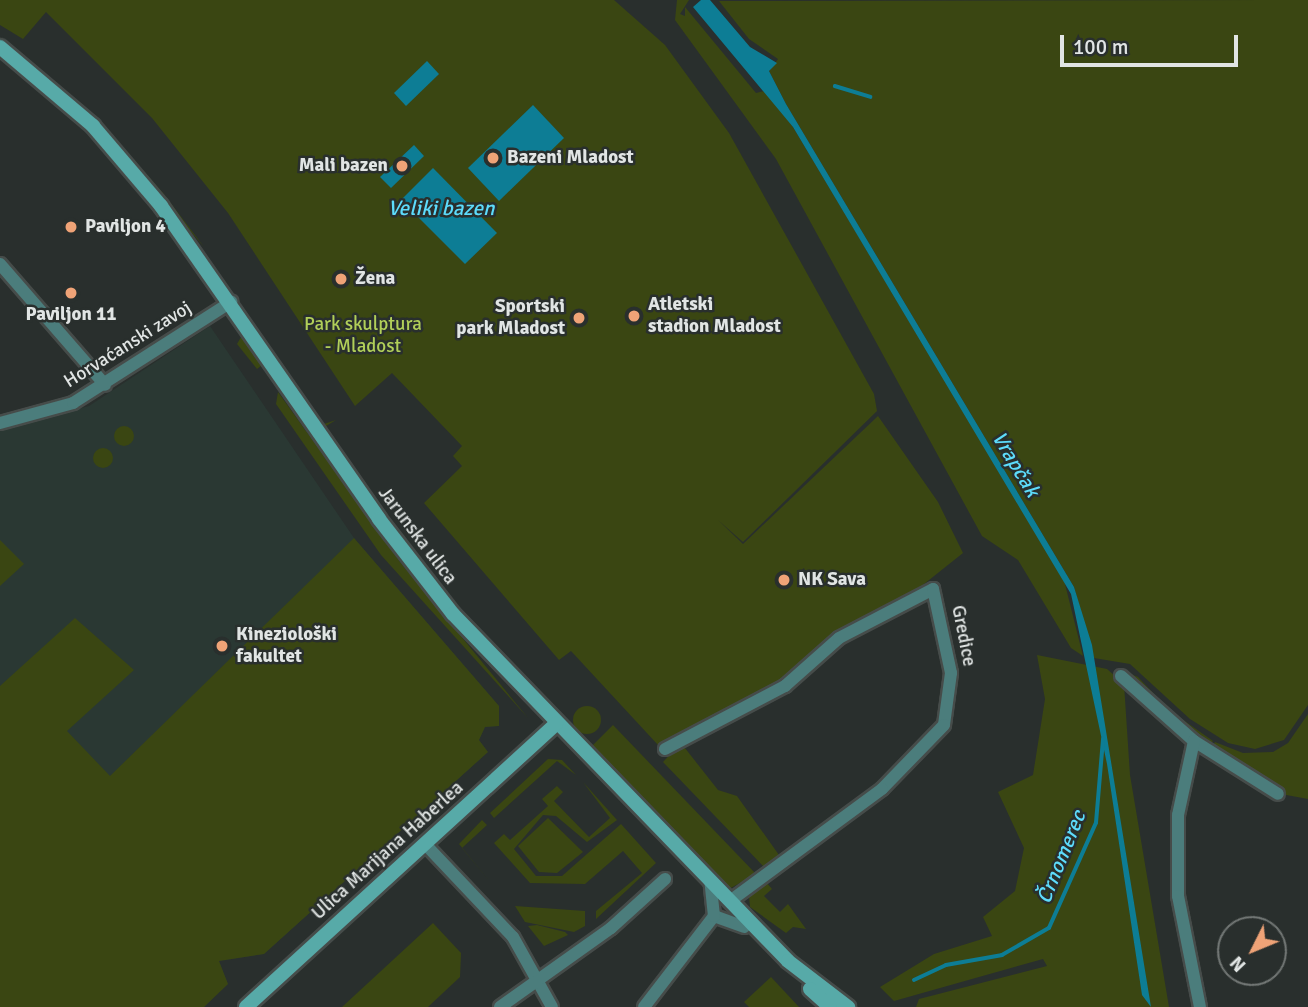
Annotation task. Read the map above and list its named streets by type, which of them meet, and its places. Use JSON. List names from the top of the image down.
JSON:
{
  "streets": {
    "street": [
      "Horvaćanski zavoj",
      "Jarunska ulica",
      "Gredice",
      "Ulica Marijana Haberlea"
    ]
  },
  "crossings": [
    ["Horvaćanski zavoj", "Jarunska ulica"],
    ["Jarunska ulica", "Gredice"],
    ["Jarunska ulica", "Ulica Marijana Haberlea"]
  ],
  "water": ["Veliki bazen", "Vrapčak", "Črnomerec"],
  "parks": ["Park skulptura - Mladost"],
  "places": [
    "Bazeni Mladost",
    "Mali bazen",
    "Paviljon 4",
    "Žena",
    "Paviljon 11",
    "Atletski stadion Mladost",
    "Sportski park Mladost",
    "NK Sava",
    "Kineziološki fakultet"
  ],
  "scale_bar": "100 m",
  "north": "bottom left"
}
